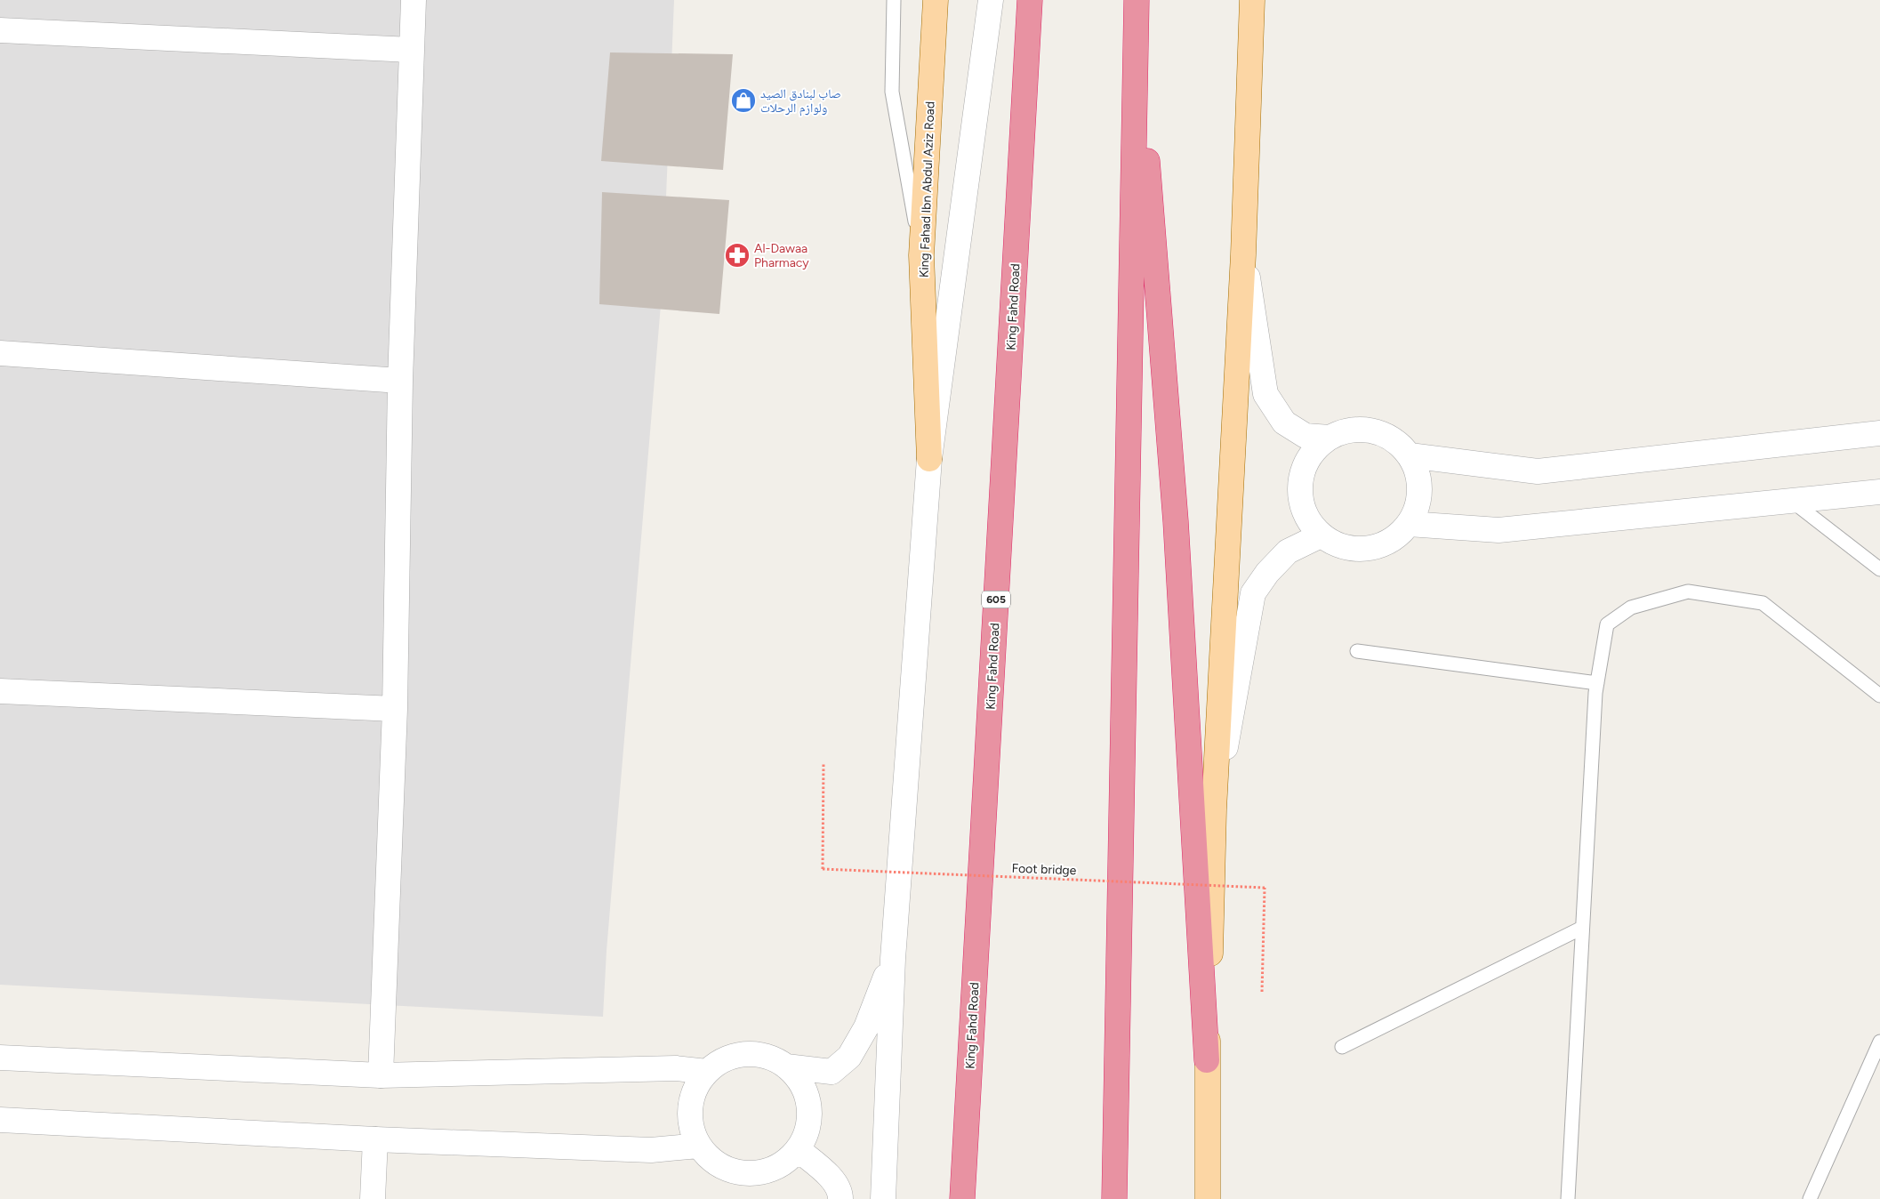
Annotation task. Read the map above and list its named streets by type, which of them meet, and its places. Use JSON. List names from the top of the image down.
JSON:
{
  "streets": {
    "highway": ["King Fahd Road", "605"],
    "main road": ["King Fahad Ibn Abdul Aziz Road"],
    "path": ["Foot bridge"]
  },
  "places": {
    "shop": ["صاب لبنادق الصيد ولوازم الرحلات"],
    "pharmacy": ["Al-Dawaa Pharmacy"]
  }
}
